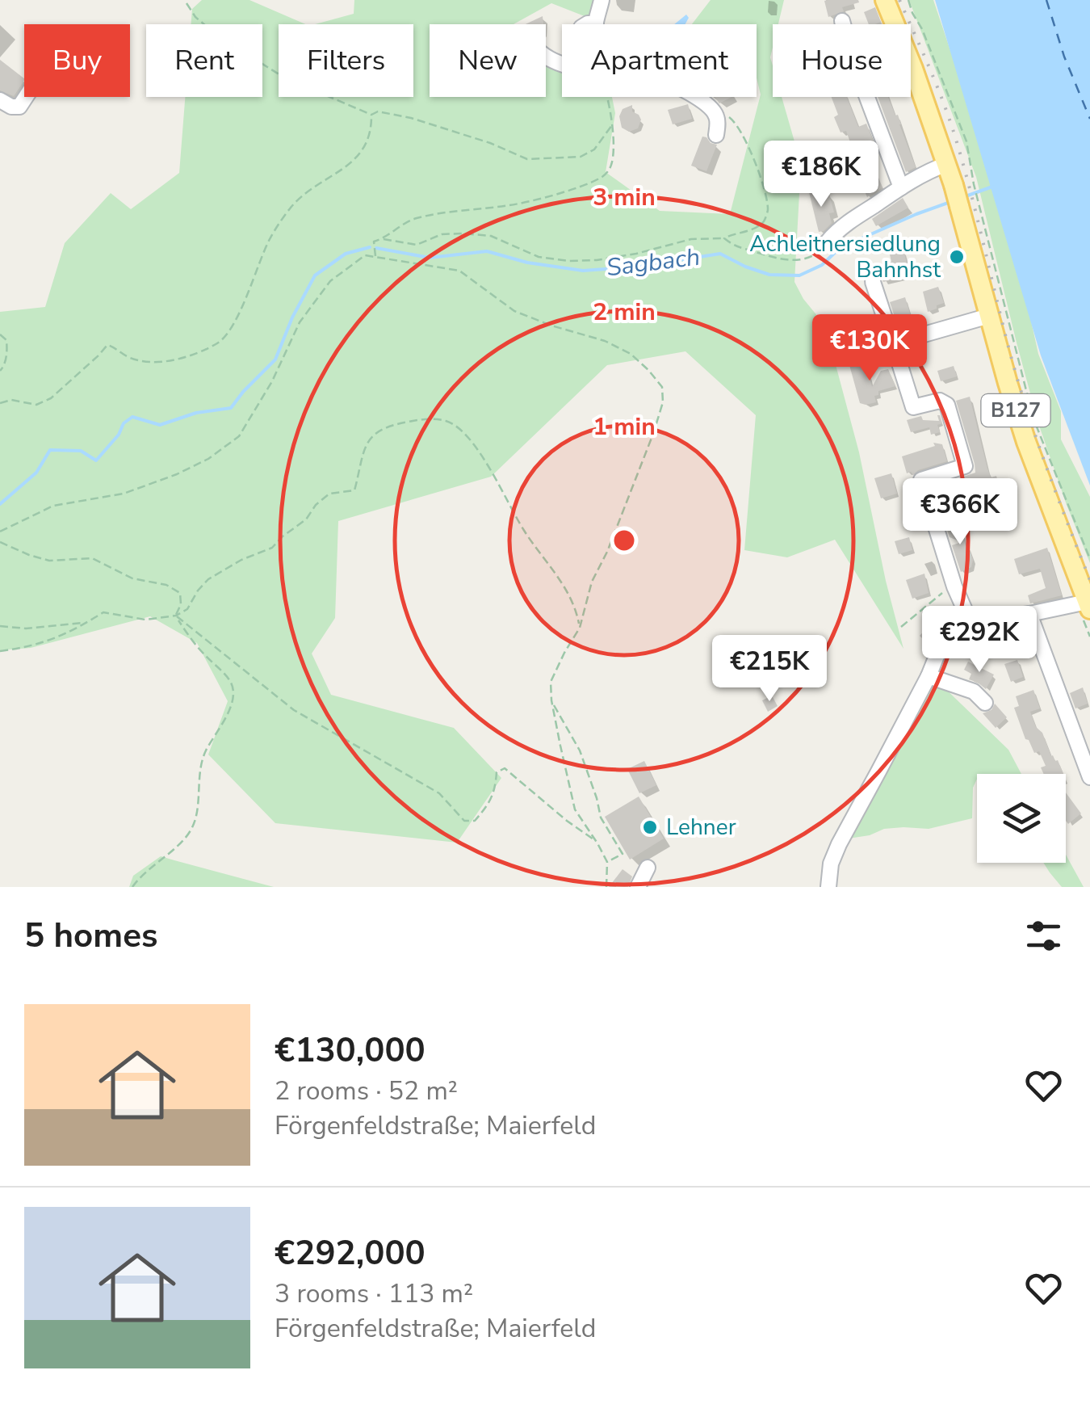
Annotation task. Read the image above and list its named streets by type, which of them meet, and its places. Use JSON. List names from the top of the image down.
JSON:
{
  "streets": {
    "main road": ["B127"]
  },
  "water": ["Sagbach"],
  "places": ["Achleitnersiedlung Bahnhst", "Lehner"],
  "page": {
    "chip": [
      "Buy",
      "Rent",
      "Filters",
      "New",
      "Apartment",
      "House"
    ],
    "price": [
      "€186K",
      "€130K",
      "€366K",
      "€292K",
      "€215K"
    ],
    "heading": "5 homes",
    "list": [
      {
        "name": "€130,000",
        "note": "2 rooms · 52 m² · Förgenfeldstraße; Maierfeld"
      },
      {
        "name": "€292,000",
        "note": "3 rooms · 113 m² · Förgenfeldstraße; Maierfeld"
      }
    ]
  },
  "rings": ["3 min", "2 min", "1 min"]
}
